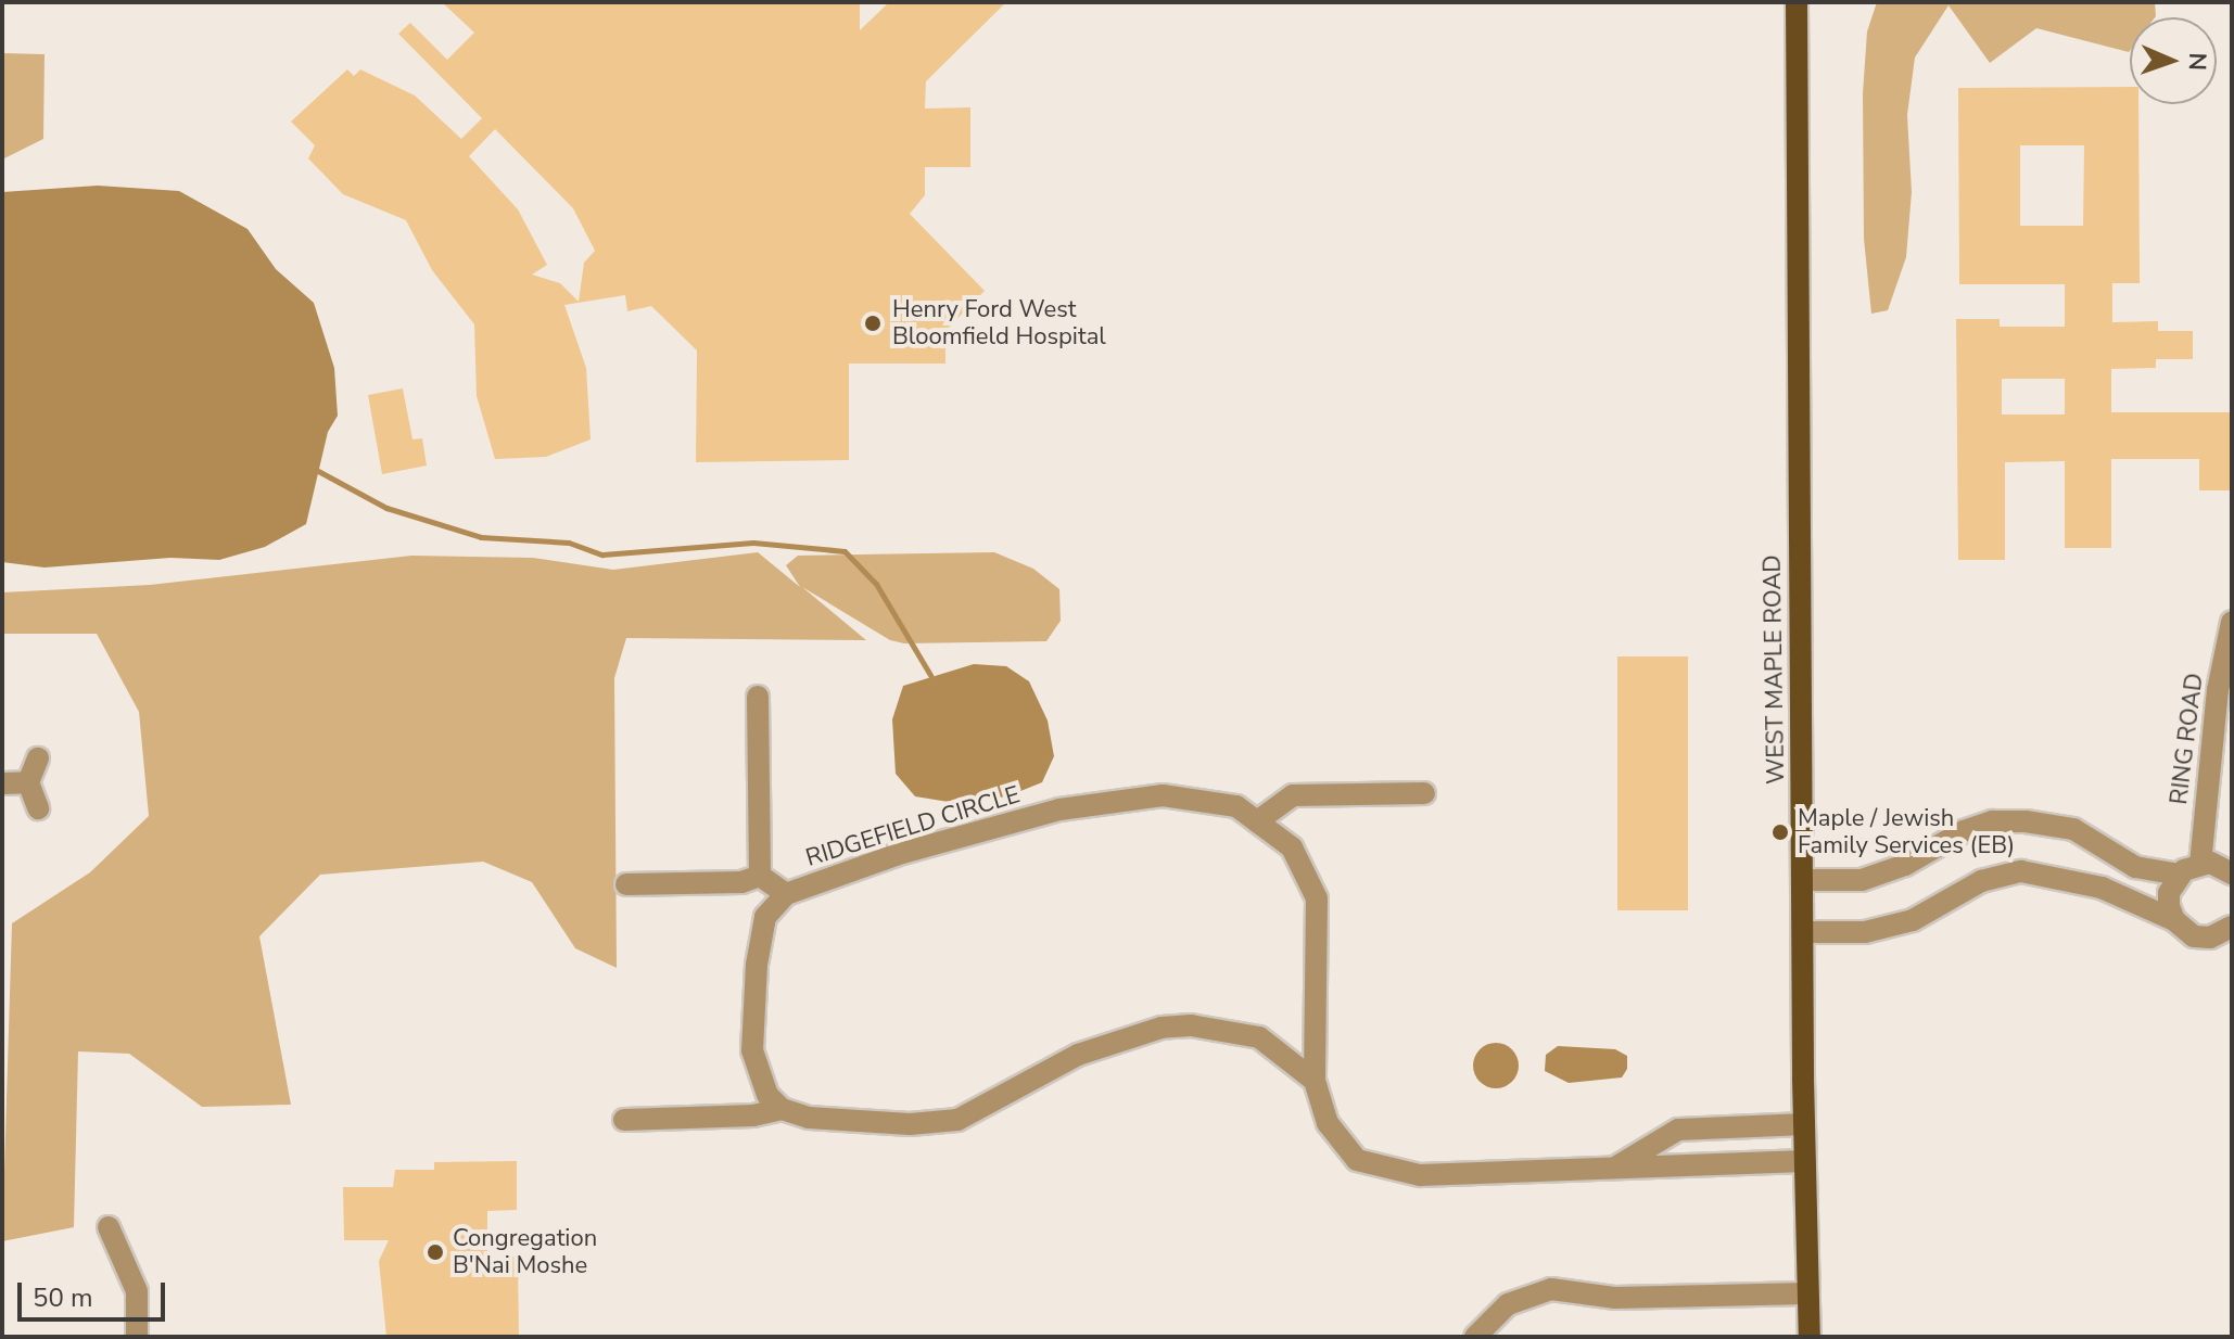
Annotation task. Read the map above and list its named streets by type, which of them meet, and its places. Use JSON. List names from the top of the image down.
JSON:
{
  "streets": {
    "main road": ["WEST MAPLE ROAD"],
    "street": ["RING ROAD", "RIDGEFIELD CIRCLE"]
  },
  "crossings": [
    ["WEST MAPLE ROAD", "RIDGEFIELD CIRCLE"]
  ],
  "places": ["Henry Ford West Bloomfield Hospital", "Maple / Jewish Family Services (EB)", "Congregation B'Nai Moshe"],
  "scale_bar": "50 m",
  "north": "right"
}
